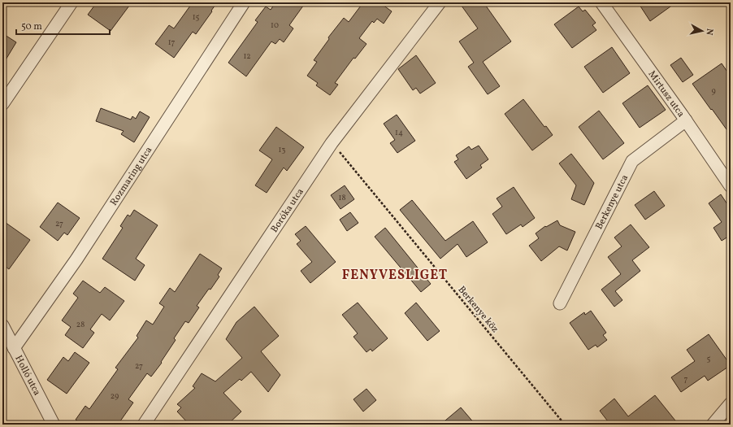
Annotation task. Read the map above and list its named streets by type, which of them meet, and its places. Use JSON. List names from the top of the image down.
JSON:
{
  "streets": {
    "street": [
      "Mirtusz utca",
      "Rozmaring utca",
      "Berkenye utca",
      "Boróka utca",
      "Holló utca"
    ],
    "path": ["Berkenye köz"]
  },
  "crossings": [
    ["Mirtusz utca", "Berkenye utca"],
    ["Rozmaring utca", "Holló utca"],
    ["Boróka utca", "Berkenye köz"]
  ],
  "districts": ["FENYVESLIGET"],
  "house_numbers": [
    "15",
    "10",
    "17",
    "12",
    "9",
    "14",
    "13",
    "18",
    "27",
    "28",
    "5",
    "27",
    "7",
    "29"
  ],
  "scale_bar": "50 m",
  "north": "right"
}
